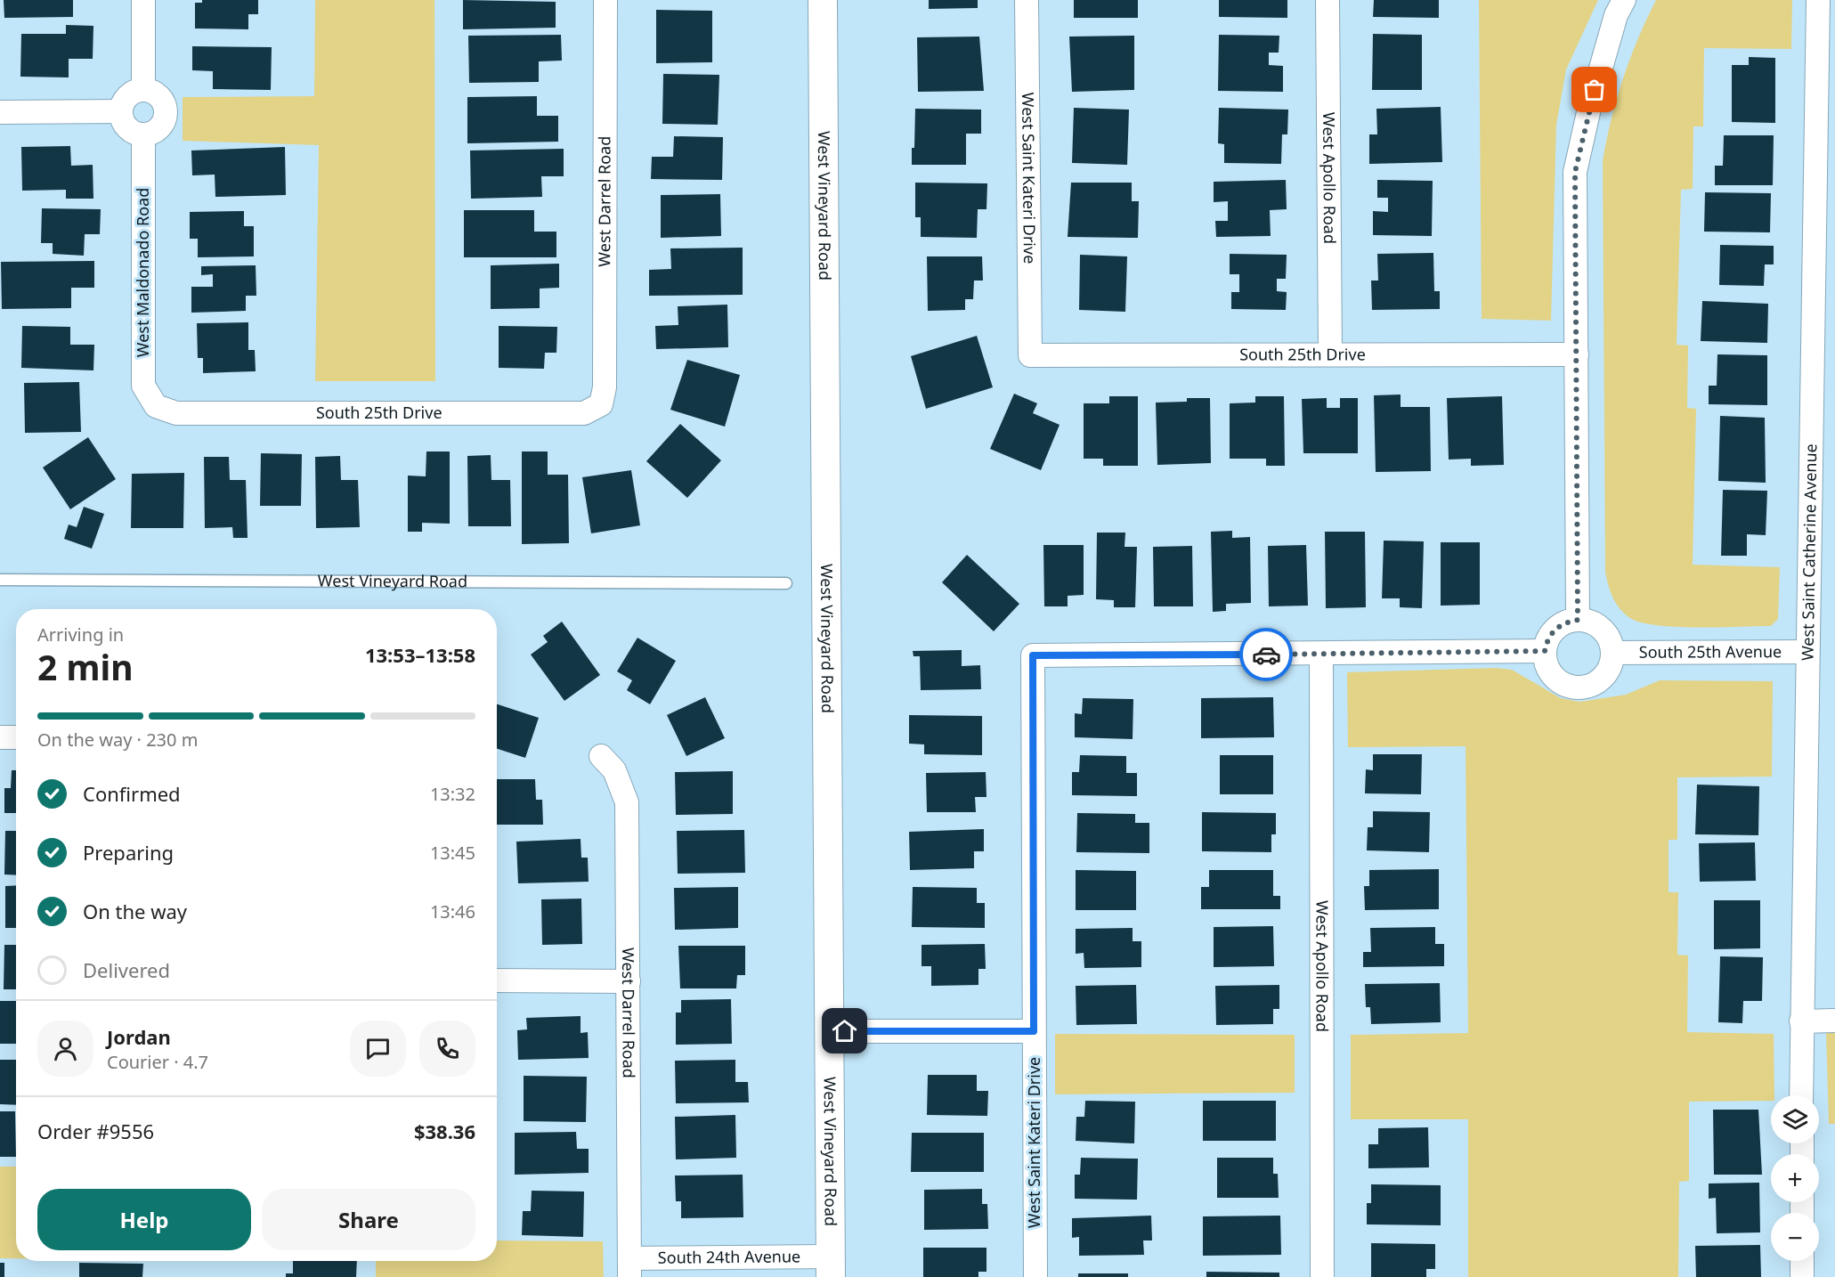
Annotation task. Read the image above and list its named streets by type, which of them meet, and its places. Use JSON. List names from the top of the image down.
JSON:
{
  "streets": {
    "street": [
      "West Saint Kateri Drive",
      "West Apollo Road",
      "West Darrel Road",
      "West Vineyard Road",
      "West Maldonado Road",
      "South 25th Drive",
      "West Saint Catherine Avenue",
      "South 25th Avenue",
      "South 24th Avenue"
    ]
  },
  "crossings": [
    ["West Saint Kateri Drive", "West Apollo Road"],
    ["West Saint Kateri Drive", "South 25th Drive"],
    ["West Apollo Road", "South 25th Drive"],
    ["West Darrel Road", "South 25th Drive"],
    ["West Darrel Road", "South 24th Avenue"],
    ["West Vineyard Road", "South 24th Avenue"],
    ["West Maldonado Road", "South 25th Drive"],
    ["West Saint Catherine Avenue", "South 25th Avenue"]
  ],
  "page": {
    "heading": ["2 min", "Arriving in", "13:53–13:58"],
    "panel": [
      "Jordan",
      "Courier · 4.7",
      "Order #9556",
      "$38.36"
    ],
    "bar": "On the way · 230 m",
    "list": [
      ["Confirmed", "13:32"],
      ["Preparing", "13:45"],
      ["On the way", "13:46"],
      "Delivered"
    ],
    "map_buttons": ["+", "−"],
    "buttons": ["Help", "Share"]
  }
}
